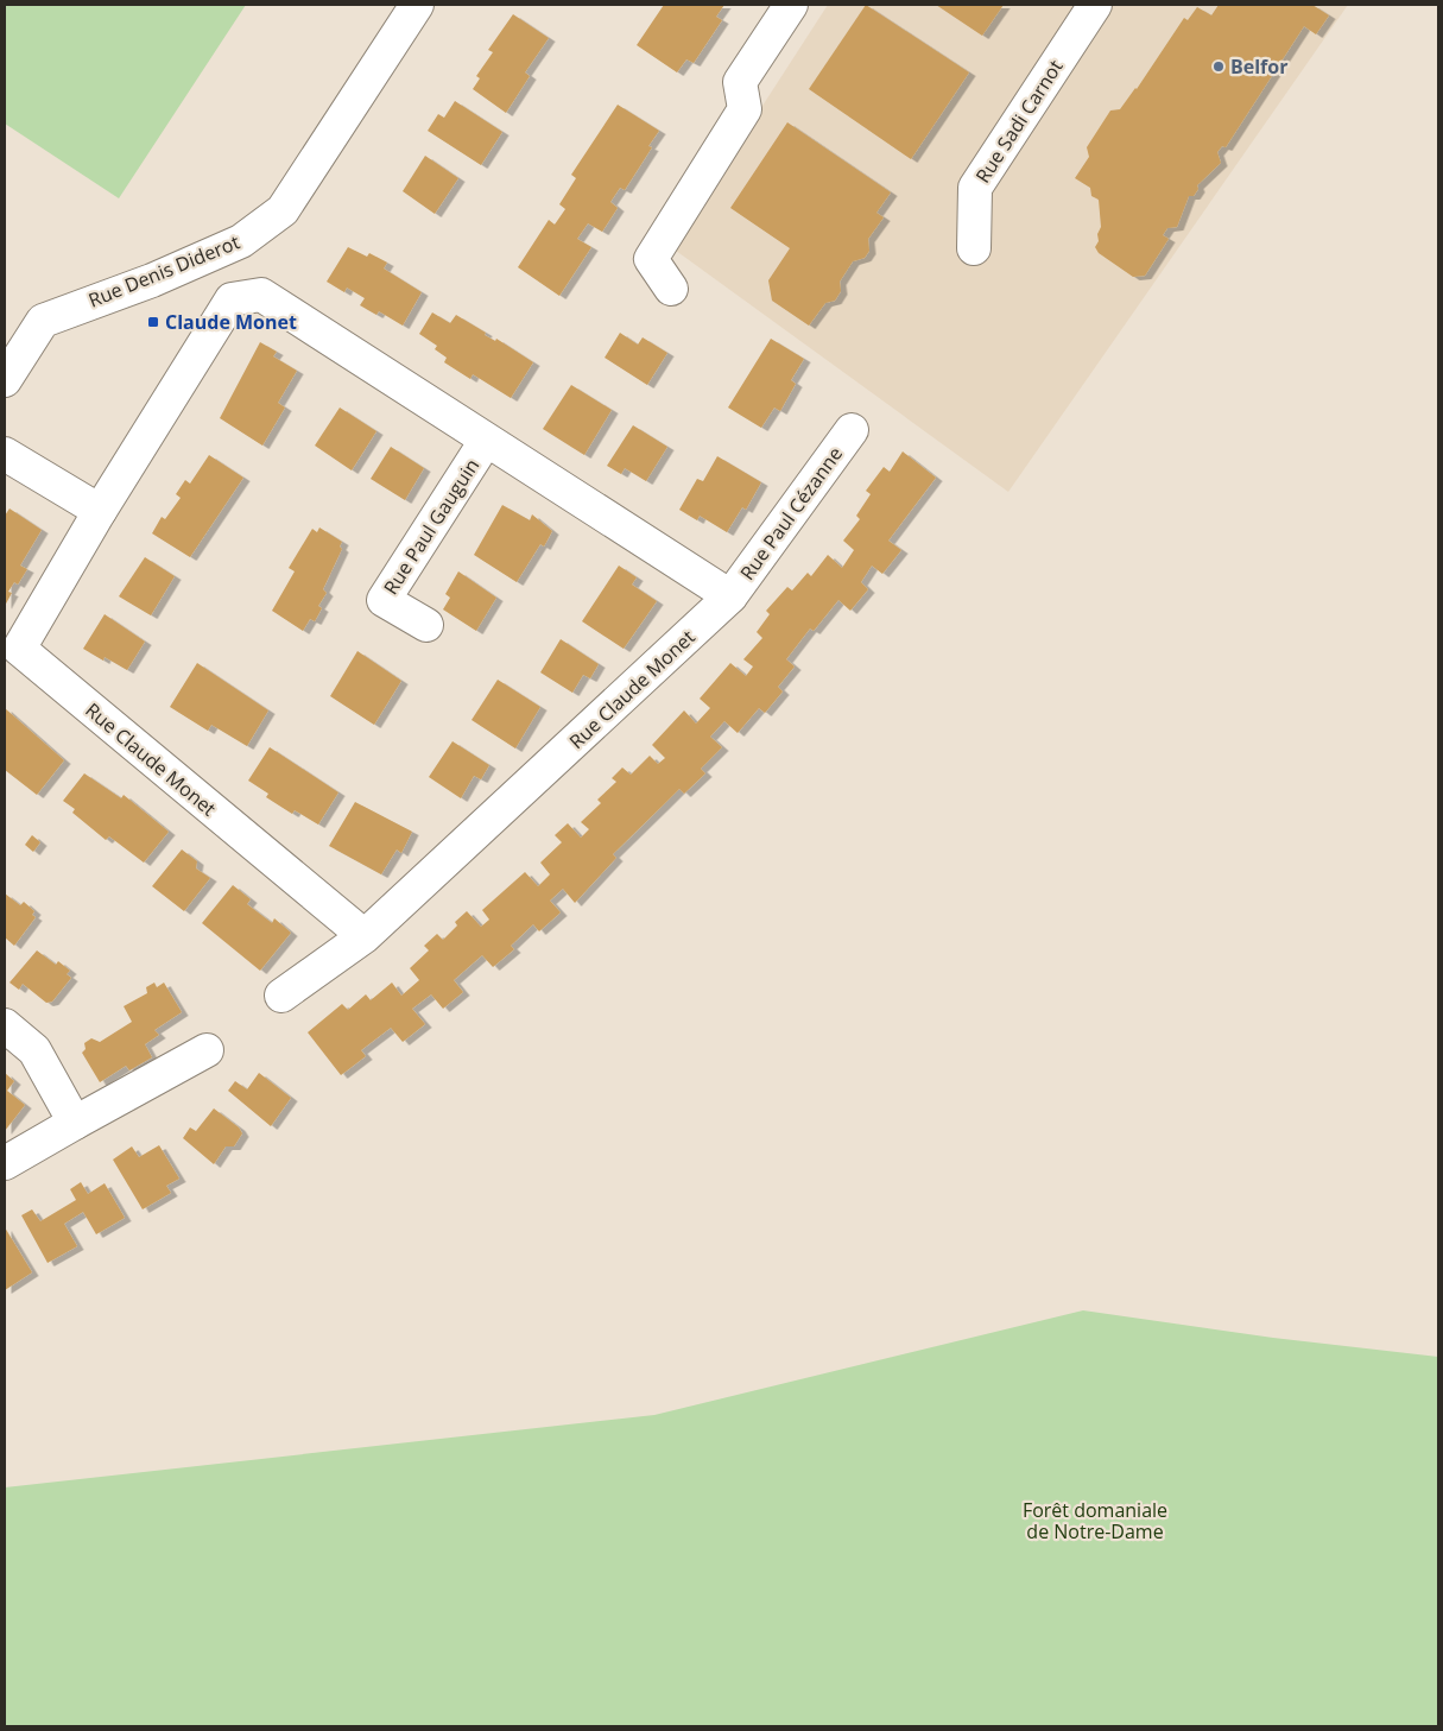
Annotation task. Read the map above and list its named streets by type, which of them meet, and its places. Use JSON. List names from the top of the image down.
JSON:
{
  "streets": {
    "street": [
      "Rue Sadi Carnot",
      "Rue Denis Diderot",
      "Rue Paul Cézanne",
      "Rue Paul Gauguin",
      "Rue Claude Monet"
    ]
  },
  "crossings": [
    ["Rue Paul Cézanne", "Rue Claude Monet"],
    ["Rue Paul Gauguin", "Rue Claude Monet"]
  ],
  "parks": ["Forêt domaniale de Notre-Dame"],
  "places": {
    "other": ["Belfor"],
    "transit": ["Claude Monet"]
  }
}
